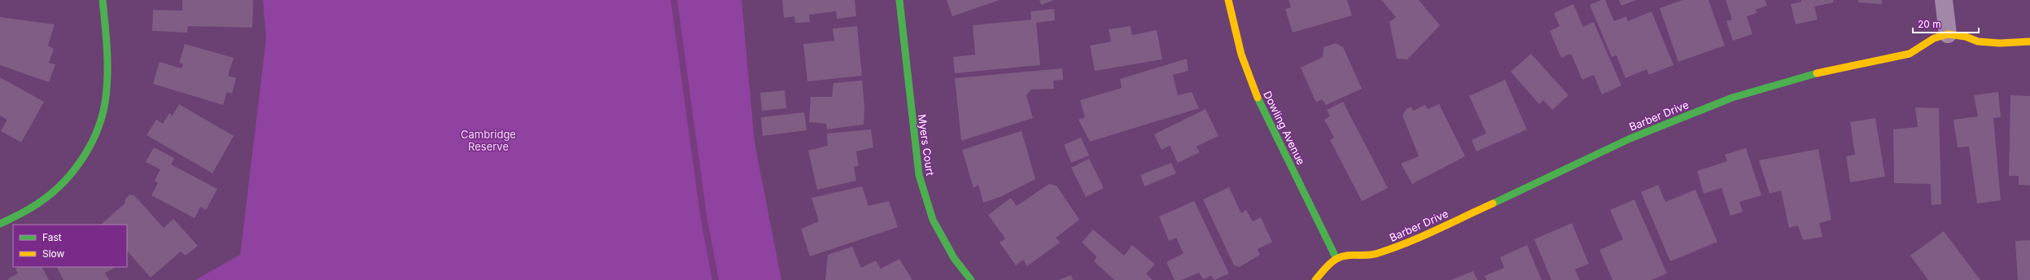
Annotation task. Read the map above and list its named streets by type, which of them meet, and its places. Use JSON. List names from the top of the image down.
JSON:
{
  "streets": {
    "street": ["Barber Drive", "Dowling Avenue", "Myers Court"]
  },
  "crossings": [
    ["Barber Drive", "Dowling Avenue"]
  ],
  "parks": ["Cambridge Reserve"],
  "legend": ["Fast", "Slow"],
  "scale_bar": "20 m"
}
